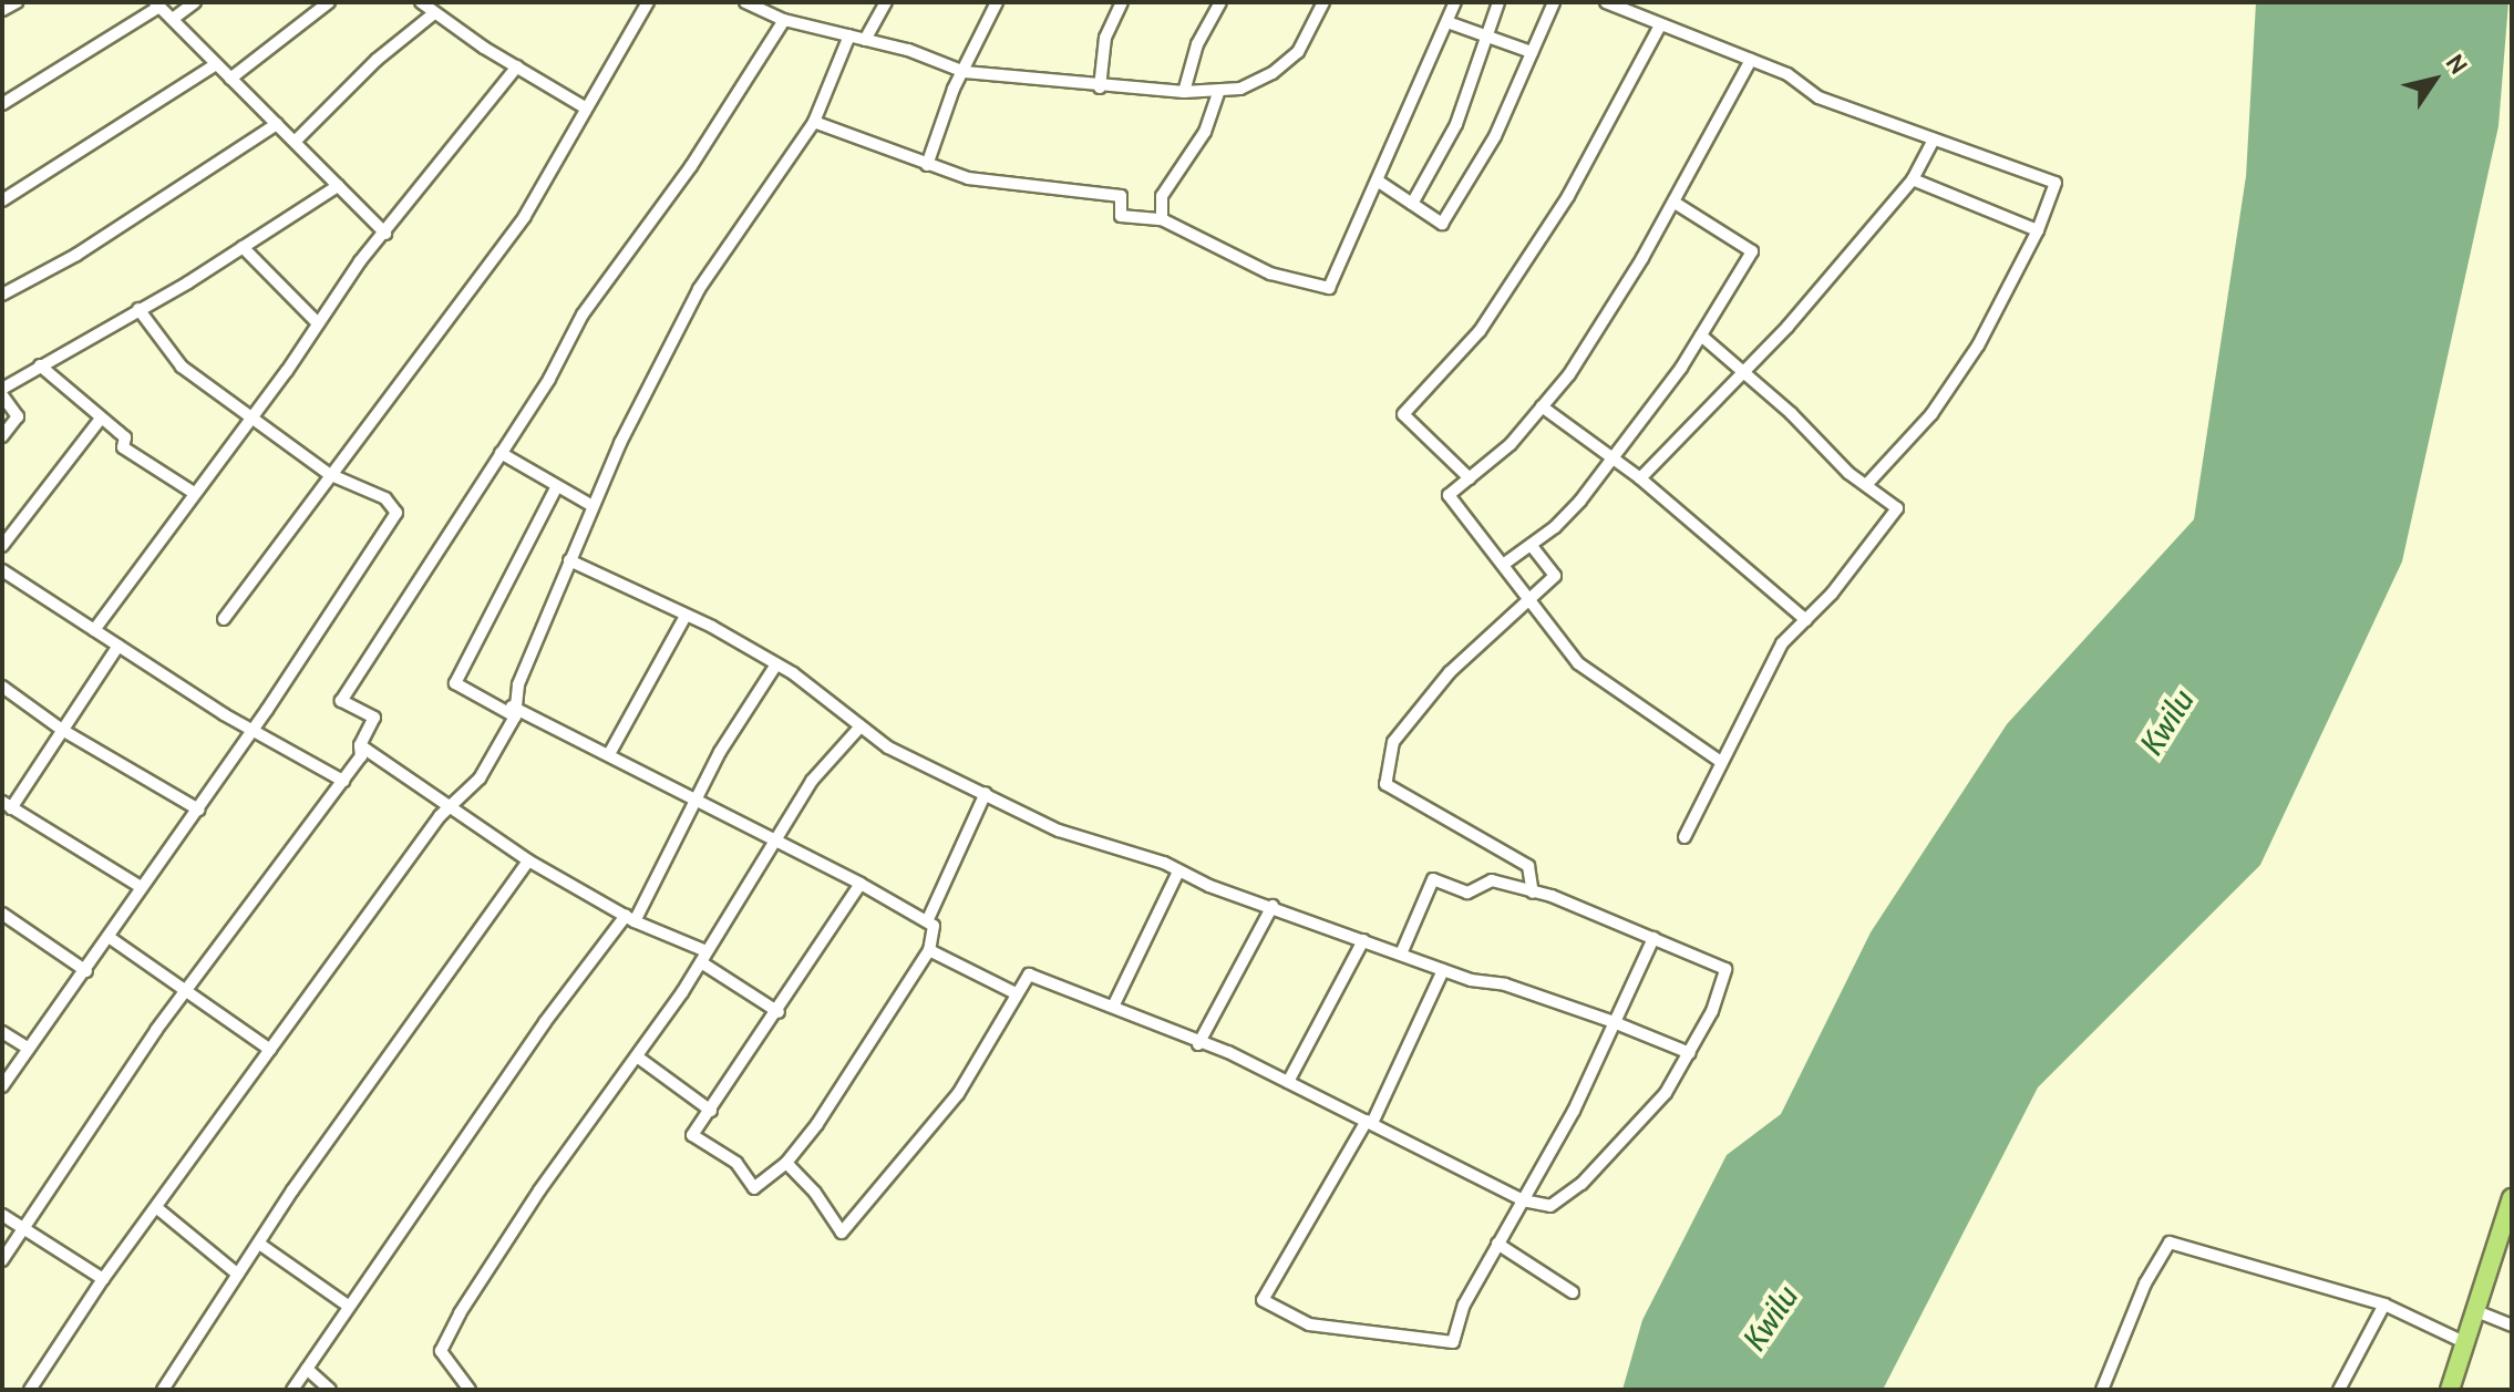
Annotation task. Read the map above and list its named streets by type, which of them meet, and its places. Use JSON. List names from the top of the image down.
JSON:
{
  "water": ["Kwilu"],
  "north": "top right"
}
